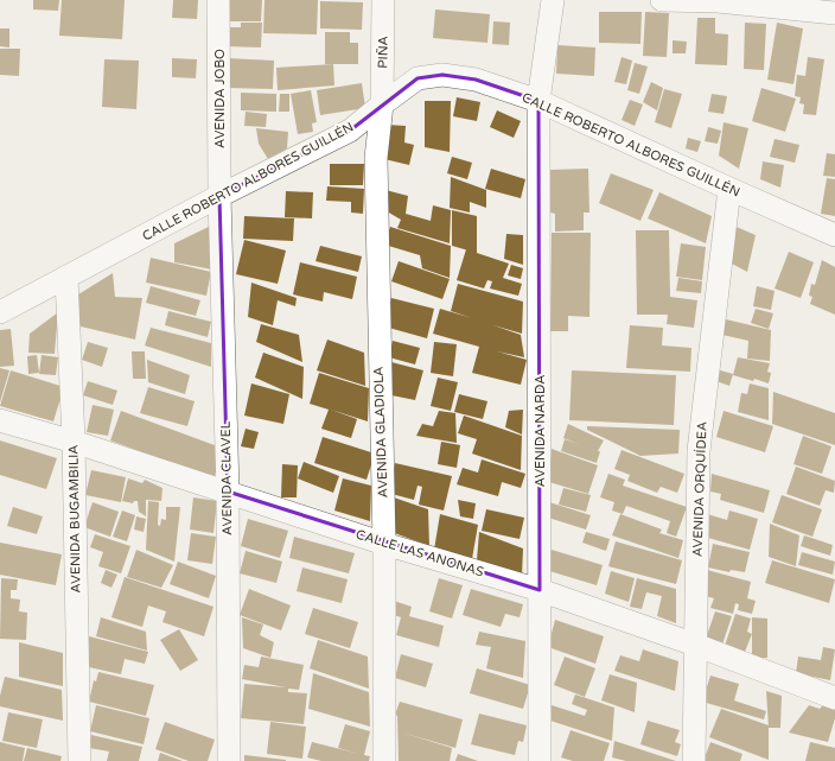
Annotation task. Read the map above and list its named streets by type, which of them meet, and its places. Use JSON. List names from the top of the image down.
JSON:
{
  "streets": {
    "street": [
      "PIÑA",
      "AVENIDA JOBO",
      "CALLE ROBERTO ALBORES GUILLÉN",
      "AVENIDA NARDA",
      "AVENIDA GLADIOLA",
      "AVENIDA CLAVEL",
      "AVENIDA ORQUÍDEA",
      "AVENIDA BUGAMBILIA",
      "CALLE LAS ANONAS"
    ]
  },
  "crossings": [
    ["PIÑA", "CALLE ROBERTO ALBORES GUILLÉN"],
    ["PIÑA", "AVENIDA GLADIOLA"],
    ["AVENIDA JOBO", "CALLE ROBERTO ALBORES GUILLÉN"],
    ["AVENIDA JOBO", "AVENIDA CLAVEL"],
    ["CALLE ROBERTO ALBORES GUILLÉN", "AVENIDA NARDA"],
    ["CALLE ROBERTO ALBORES GUILLÉN", "AVENIDA GLADIOLA"],
    ["CALLE ROBERTO ALBORES GUILLÉN", "AVENIDA CLAVEL"],
    ["CALLE ROBERTO ALBORES GUILLÉN", "AVENIDA ORQUÍDEA"],
    ["CALLE ROBERTO ALBORES GUILLÉN", "AVENIDA BUGAMBILIA"],
    ["AVENIDA NARDA", "CALLE LAS ANONAS"],
    ["AVENIDA GLADIOLA", "CALLE LAS ANONAS"],
    ["AVENIDA CLAVEL", "CALLE LAS ANONAS"],
    ["AVENIDA ORQUÍDEA", "CALLE LAS ANONAS"],
    ["AVENIDA BUGAMBILIA", "CALLE LAS ANONAS"]
  ]
}
